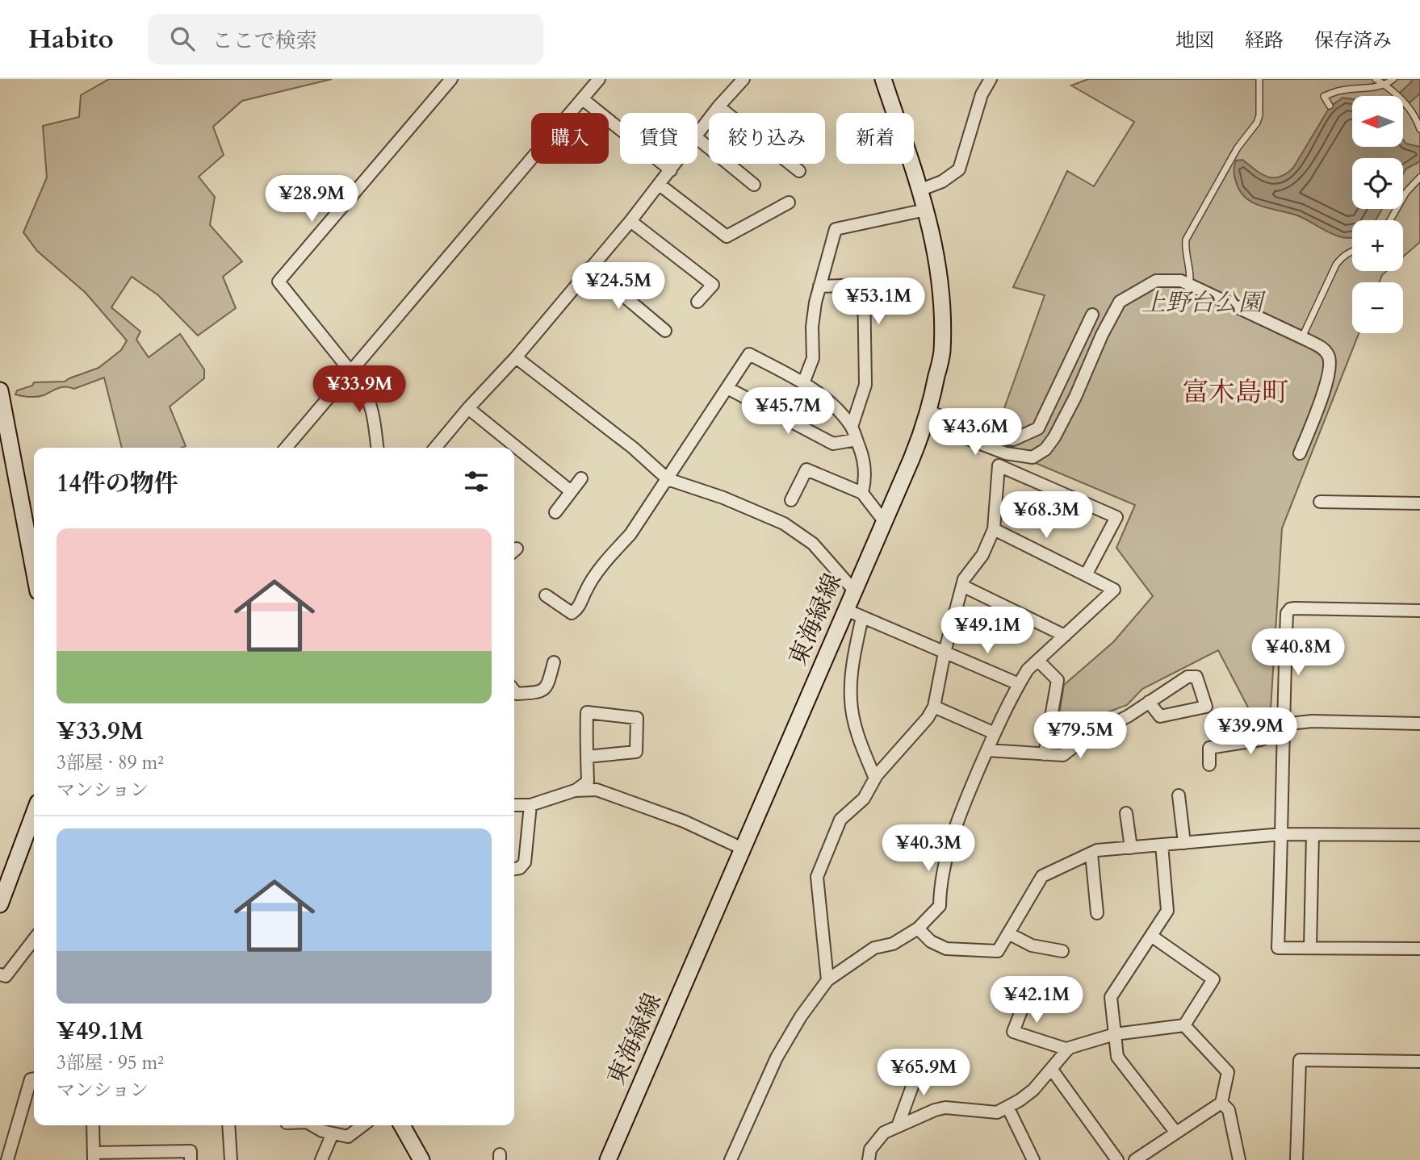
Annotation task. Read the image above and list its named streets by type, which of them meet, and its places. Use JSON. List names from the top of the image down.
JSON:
{
  "streets": {
    "main road": ["東海緑線"]
  },
  "districts": ["富木島町"],
  "parks": ["上野台公園"],
  "north": "left",
  "page": {
    "header": "Habito",
    "search": "ここで検索",
    "nav": ["地図", "経路", "保存済み"],
    "map_buttons": ["+", "−"],
    "chip": [
      "購入",
      "賃貸",
      "絞り込み",
      "新着"
    ],
    "price": [
      "¥28.9M",
      "¥24.5M",
      "¥53.1M",
      "¥33.9M",
      "¥45.7M",
      "¥43.6M",
      "¥68.3M",
      "¥49.1M",
      "¥40.8M",
      "¥39.9M",
      "¥79.5M",
      "¥40.3M",
      "¥42.1M",
      "¥65.9M"
    ],
    "heading": "14件の物件",
    "list": [
      {
        "name": "¥33.9M",
        "note": "3部屋 · 89 m² · マンション"
      },
      {
        "name": "¥49.1M",
        "note": "3部屋 · 95 m² · マンション"
      }
    ]
  }
}
